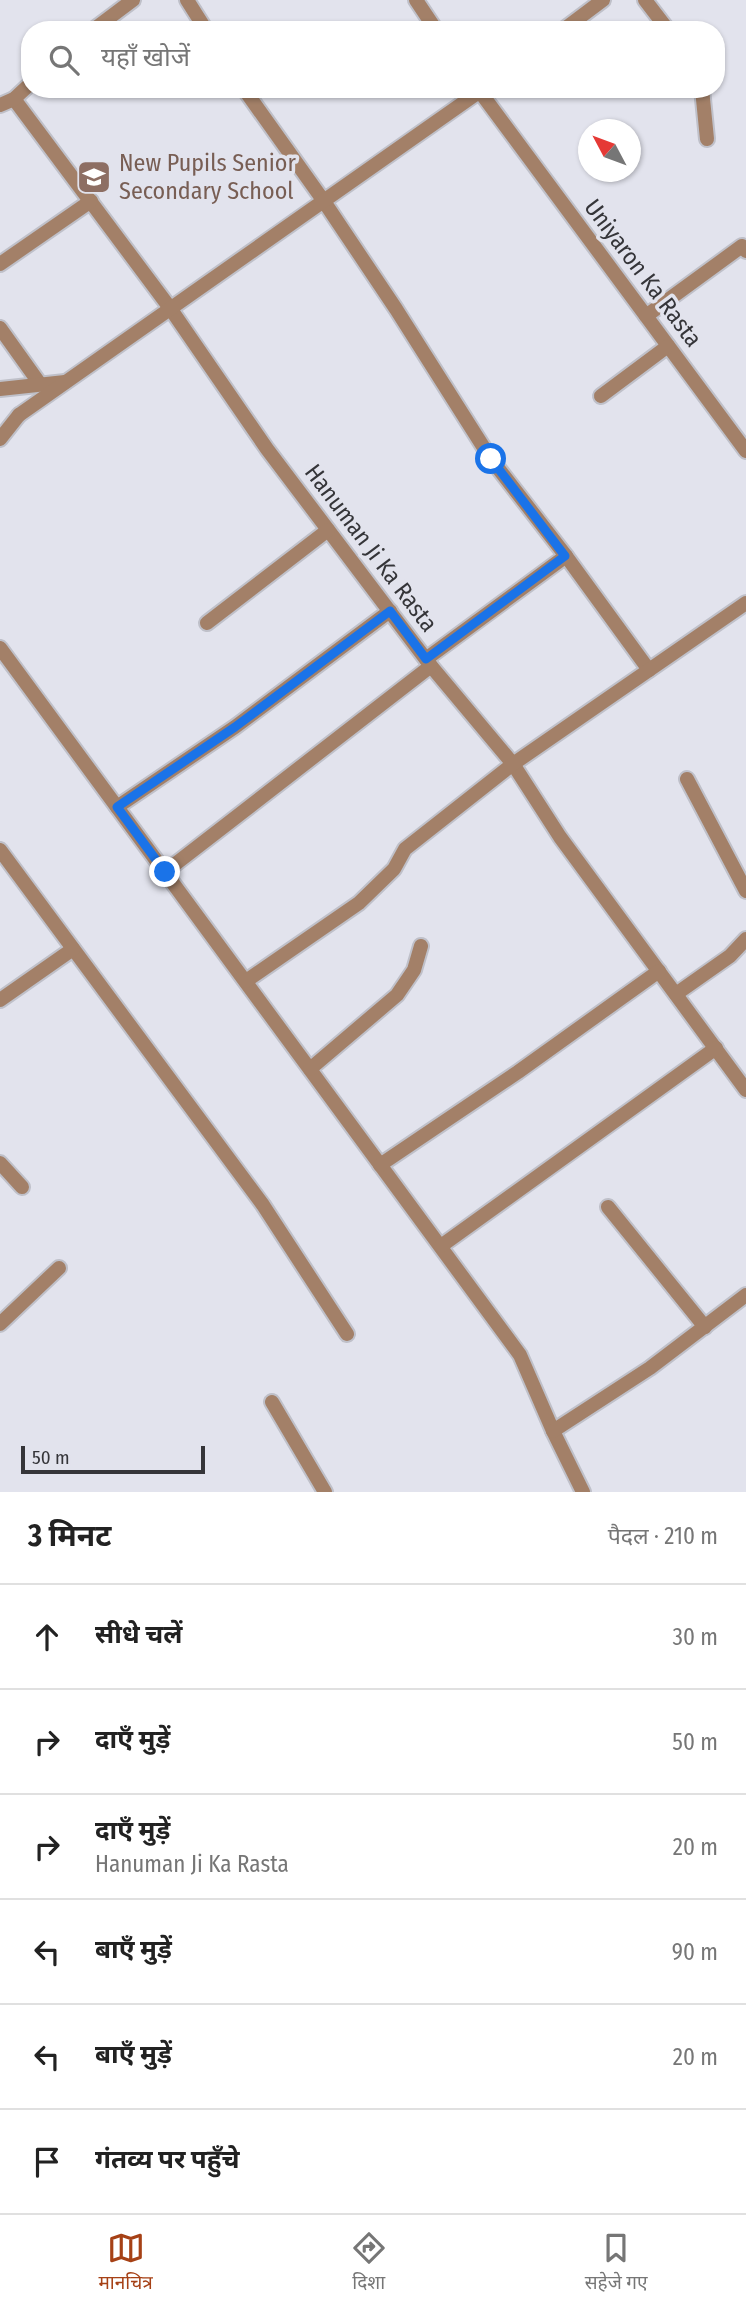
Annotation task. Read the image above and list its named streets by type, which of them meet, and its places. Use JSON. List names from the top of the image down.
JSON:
{
  "streets": {
    "street": ["Uniyaron Ka Rasta", "Hanuman Ji Ka Rasta"]
  },
  "places": {
    "school or university": ["New Pupils Senior Secondary School"]
  },
  "scale_bar": "50 m",
  "north": "top left",
  "page": {
    "search": "यहाँ खोजें",
    "scale": "50 m",
    "heading": ["3 मिनट", "पैदल · 210 m"],
    "list": [
      ["सीधे चलें", "30 m"],
      ["दाएँ मुड़ें", "50 m"],
      ["दाएँ मुड़ें", "Hanuman Ji Ka Rasta", "20 m"],
      ["बाएँ मुड़ें", "90 m"],
      ["बाएँ मुड़ें", "20 m"],
      "गंतव्य पर पहुँचे"
    ],
    "nav": ["मानचित्र", "दिशा", "सहेजे गए"]
  }
}
